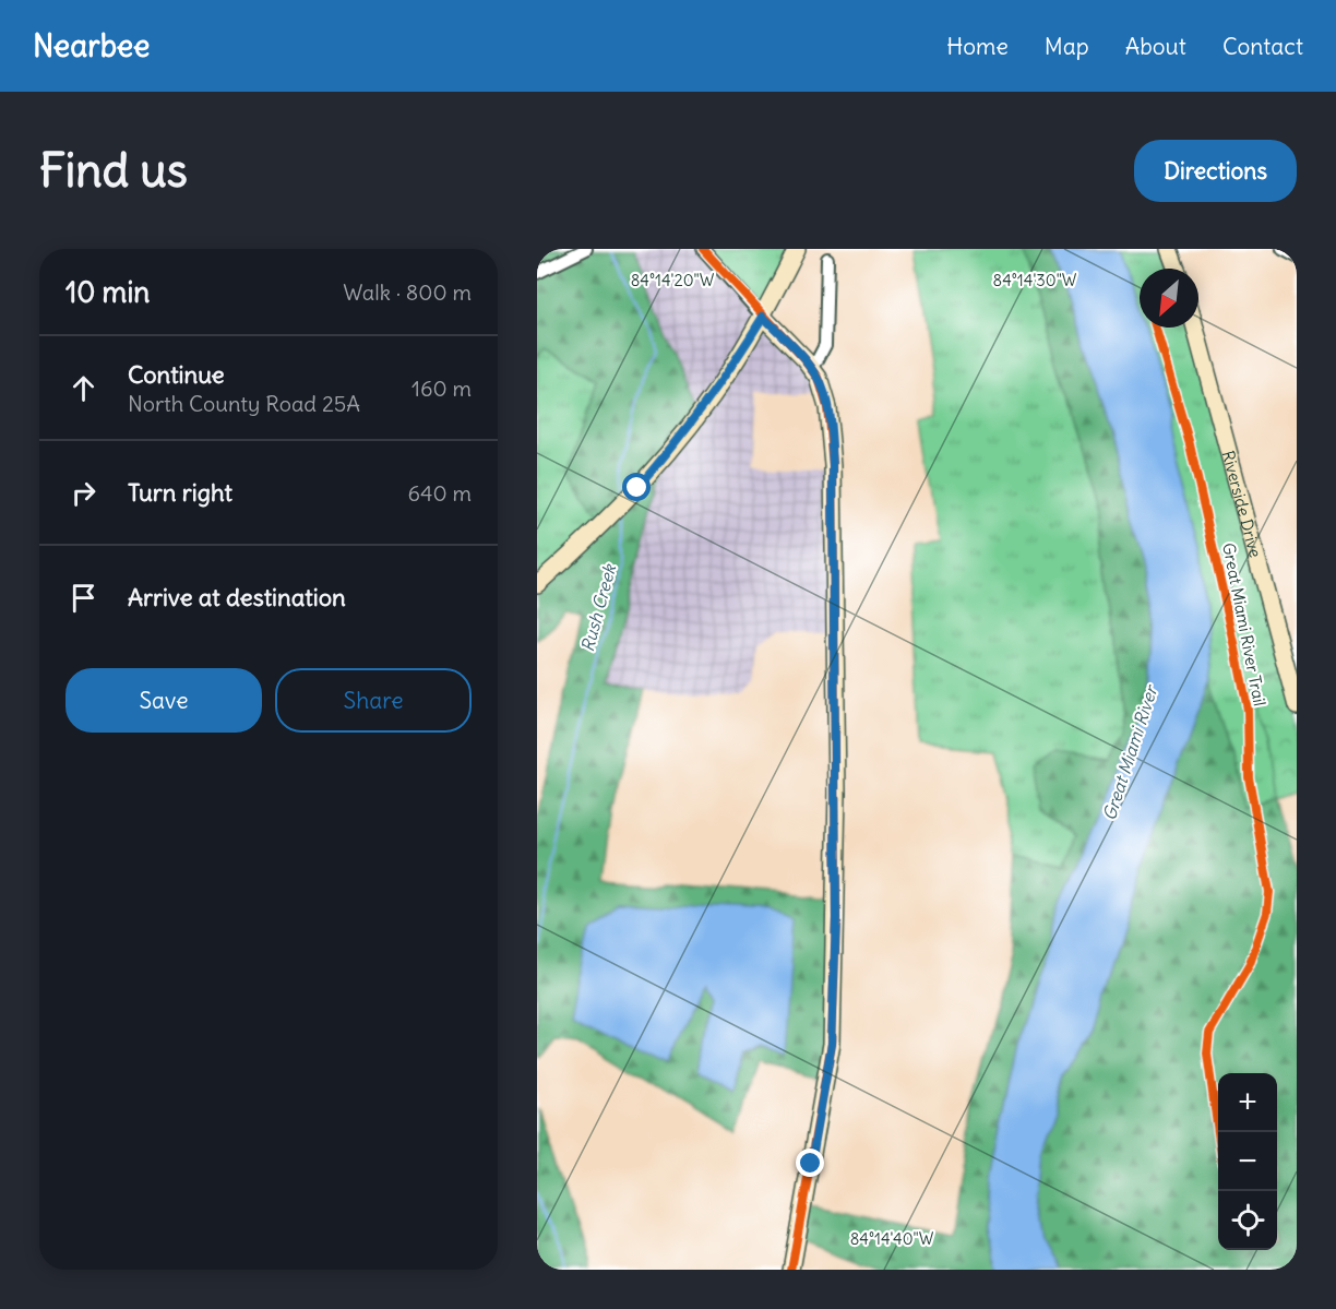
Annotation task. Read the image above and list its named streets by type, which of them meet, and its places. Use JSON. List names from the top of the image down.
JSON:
{
  "streets": {
    "street": ["Riverside Drive"],
    "cycle path": ["Great Miami River Trail"]
  },
  "water": ["Rush Creek", "Great Miami River"],
  "north": "bottom left",
  "page": {
    "header": "Nearbee",
    "nav": [
      "Home",
      "Map",
      "About",
      "Contact"
    ],
    "buttons": [
      "Directions",
      ["Save", "Share"]
    ],
    "title": "Find us",
    "heading": ["10 min", "Walk · 800 m"],
    "list": [
      ["Continue", "North County Road 25A", "160 m"],
      ["Turn right", "640 m"],
      "Arrive at destination"
    ],
    "map_buttons": ["+", "−"]
  },
  "coordinates": ["84°14'20\"W", "84°14'30\"W", "84°14'40\"W"]
}
